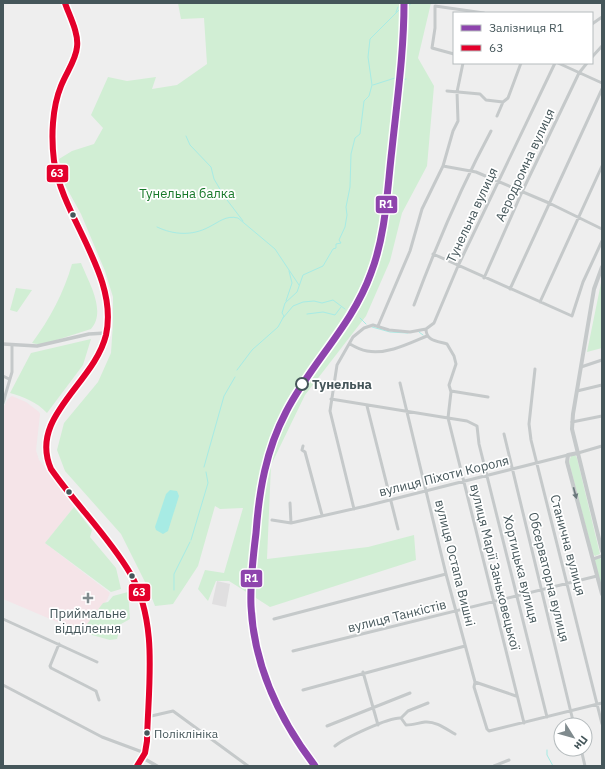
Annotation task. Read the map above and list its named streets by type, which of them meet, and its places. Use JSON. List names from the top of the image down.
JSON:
{
  "streets": {
    "main road": ["вулиця Піхоти Короля"],
    "street": [
      "Аеродромна вулиця",
      "Тунельна вулиця",
      "Станична вулиця",
      "вулиця Остапа Вишні",
      "вулиця Марії Заньковецької",
      "Хортицька вулиця",
      "Обсерваторна вулиця",
      "вулиця Танкістів"
    ]
  },
  "crossings": [
    ["вулиця Піхоти Короля", "Станична вулиця"],
    ["вулиця Піхоти Короля", "вулиця Остапа Вишні"],
    ["вулиця Піхоти Короля", "вулиця Марії Заньковецької"],
    ["вулиця Піхоти Короля", "Хортицька вулиця"],
    ["вулиця Піхоти Короля", "Обсерваторна вулиця"],
    ["Станична вулиця", "вулиця Танкістів"],
    ["вулиця Остапа Вишні", "вулиця Марії Заньковецької"],
    ["вулиця Остапа Вишні", "вулиця Танкістів"],
    ["вулиця Марії Заньковецької", "Хортицька вулиця"],
    ["вулиця Марії Заньковецької", "вулиця Танкістів"],
    ["Хортицька вулиця", "вулиця Танкістів"],
    ["Обсерваторна вулиця", "вулиця Танкістів"]
  ],
  "parks": ["Тунельна балка"],
  "places": {
    "other": ["Тунельна", "Поліклініка"],
    "health": ["Приймальне відділення"]
  },
  "lines": ["rail line R1", "transit line 63"],
  "legend": ["Залізниця R1", "63"],
  "north": "bottom right"
}
